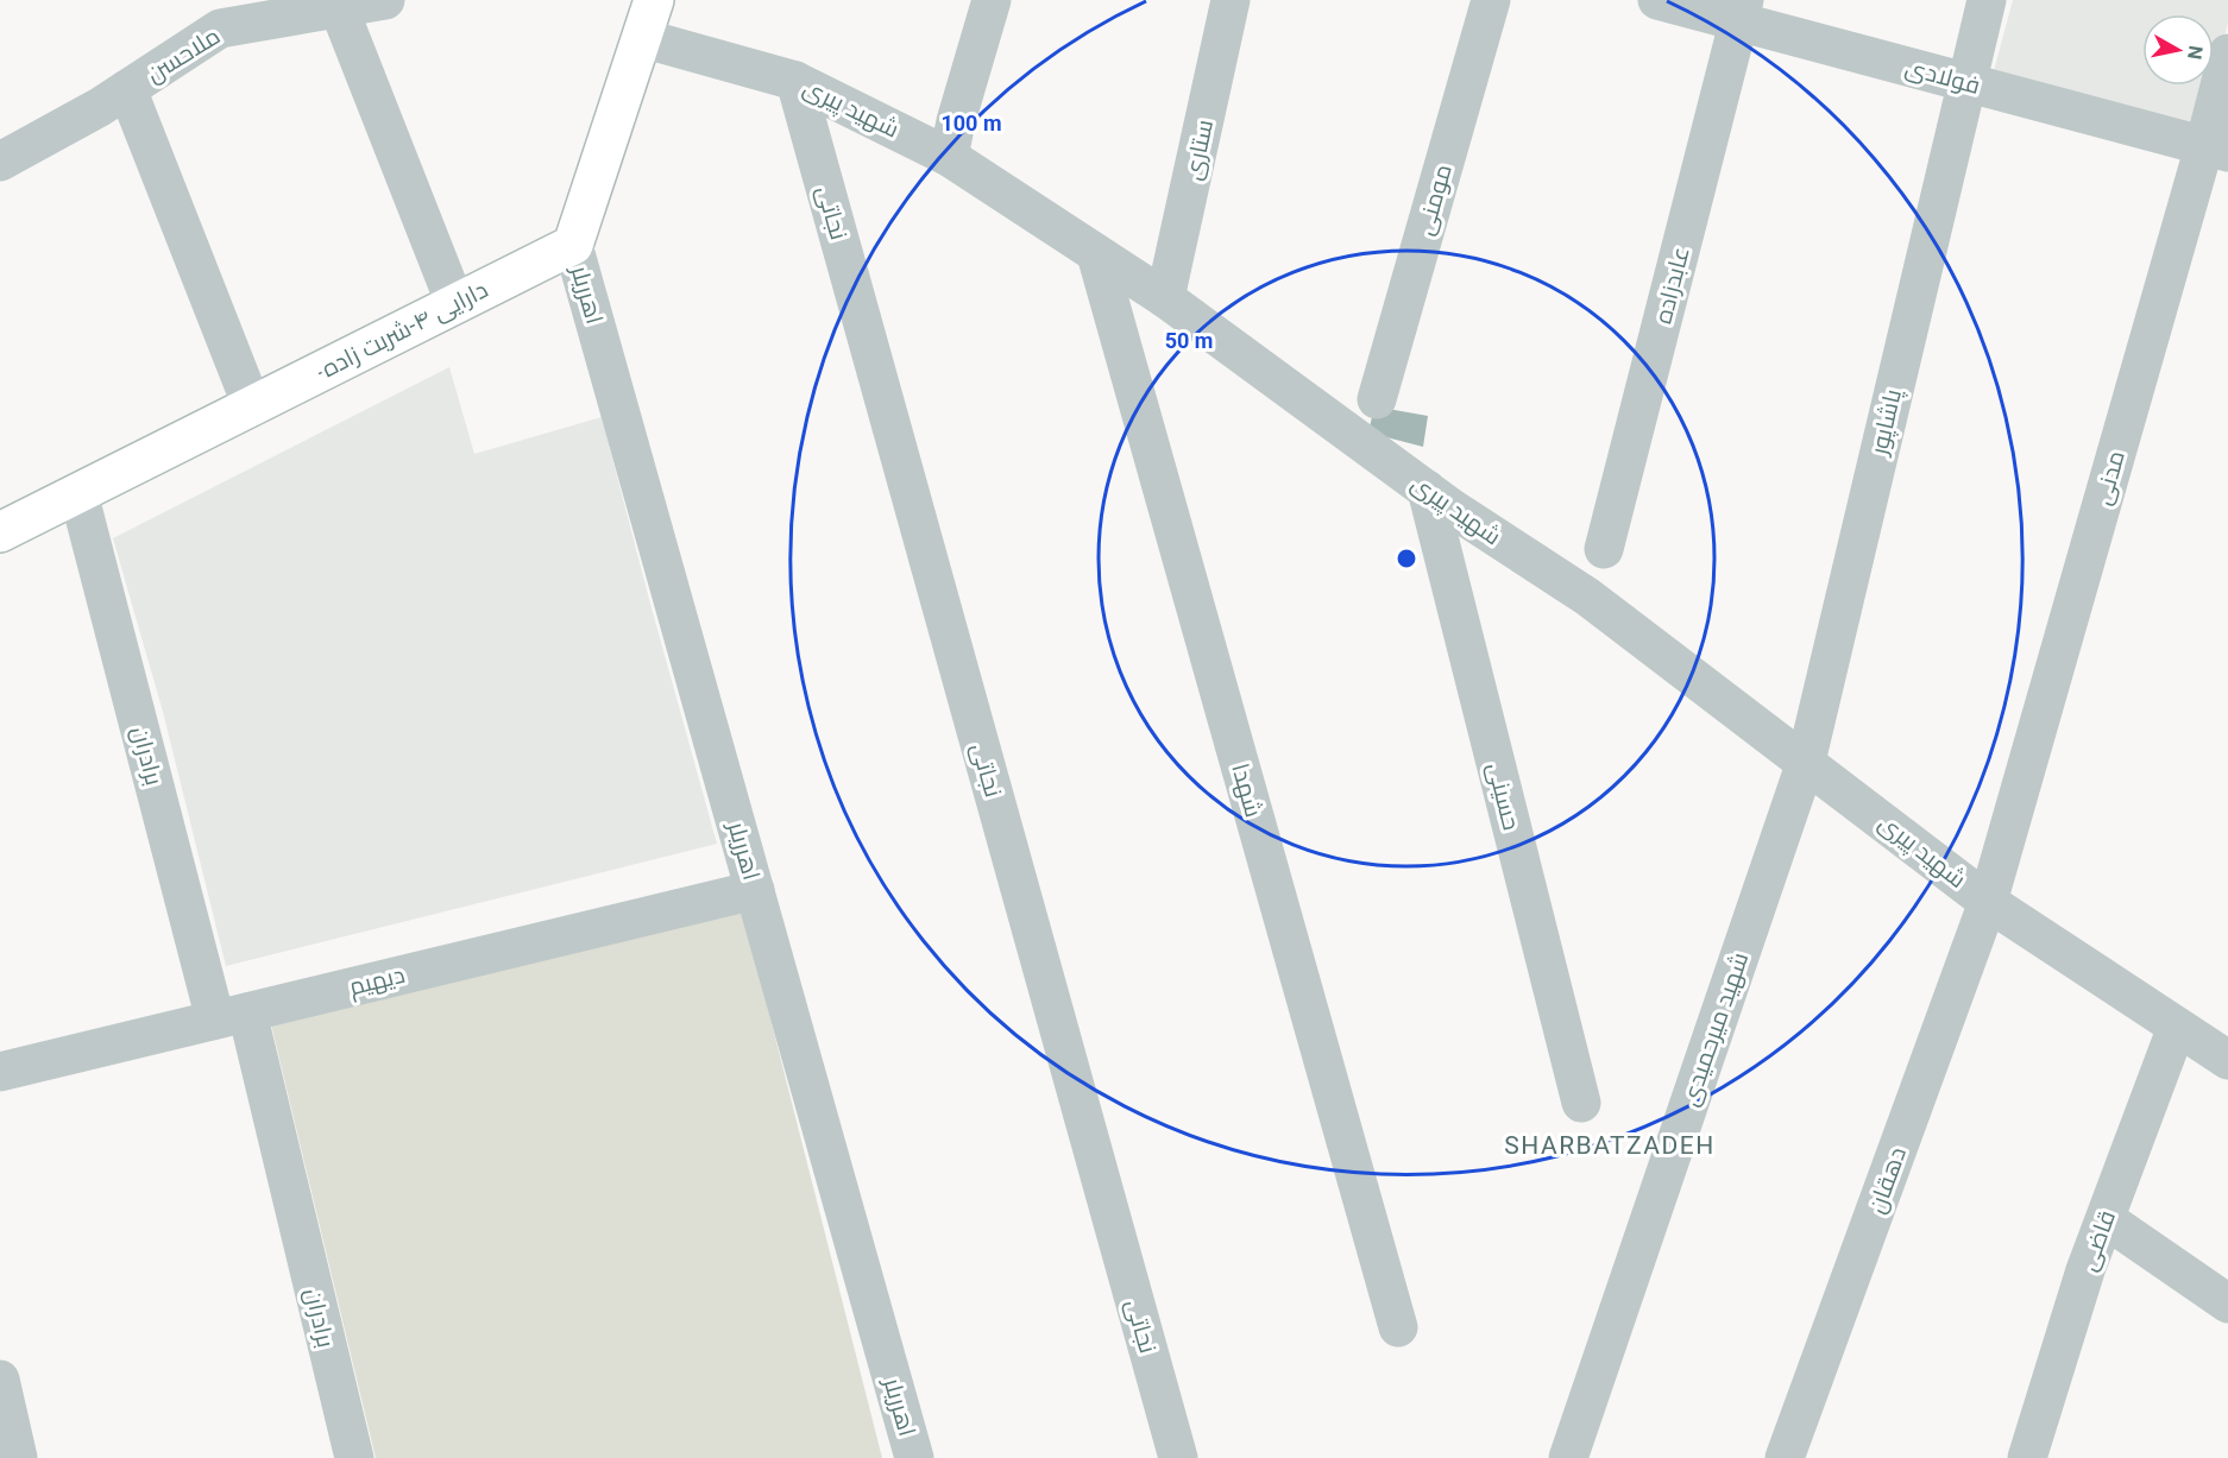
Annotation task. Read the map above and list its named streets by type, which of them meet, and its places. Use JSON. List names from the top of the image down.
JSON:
{
  "streets": {
    "main road": ["-دارایی ۴-شربت زاده"],
    "street": [
      "ملاحسن",
      "فولادی",
      "شهید پیری",
      "ستاری",
      "مومنی",
      "نجاتی",
      "عابدزاده",
      "اهرریلر",
      "پاشاپور",
      "مدنی",
      "برادران",
      "شهدا",
      "حسینی",
      "دیهیم",
      "شهید میرحمیدی",
      "دهقان",
      "قاضی"
    ]
  },
  "crossings": [
    ["فولادی", "عابدزاده"],
    ["فولادی", "پاشاپور"],
    ["فولادی", "مدنی"],
    ["شهید پیری", "ستاری"],
    ["شهید پیری", "نجاتی"],
    ["شهید پیری", "پاشاپور"],
    ["شهید پیری", "مدنی"],
    ["شهید پیری", "شهدا"],
    ["شهید پیری", "حسینی"],
    ["شهید پیری", "شهید میرحمیدی"],
    ["شهید پیری", "دهقان"],
    ["شهید پیری", "قاضی"],
    ["اهرریلر", "-دارایی ۴-شربت زاده"],
    ["اهرریلر", "دیهیم"],
    ["-دارایی ۴-شربت زاده", "برادران"],
    ["پاشاپور", "شهید میرحمیدی"],
    ["مدنی", "دهقان"],
    ["برادران", "دیهیم"]
  ],
  "districts": ["SHARBATZADEH"],
  "north": "right",
  "rings": ["100 m", "50 m"]
}
